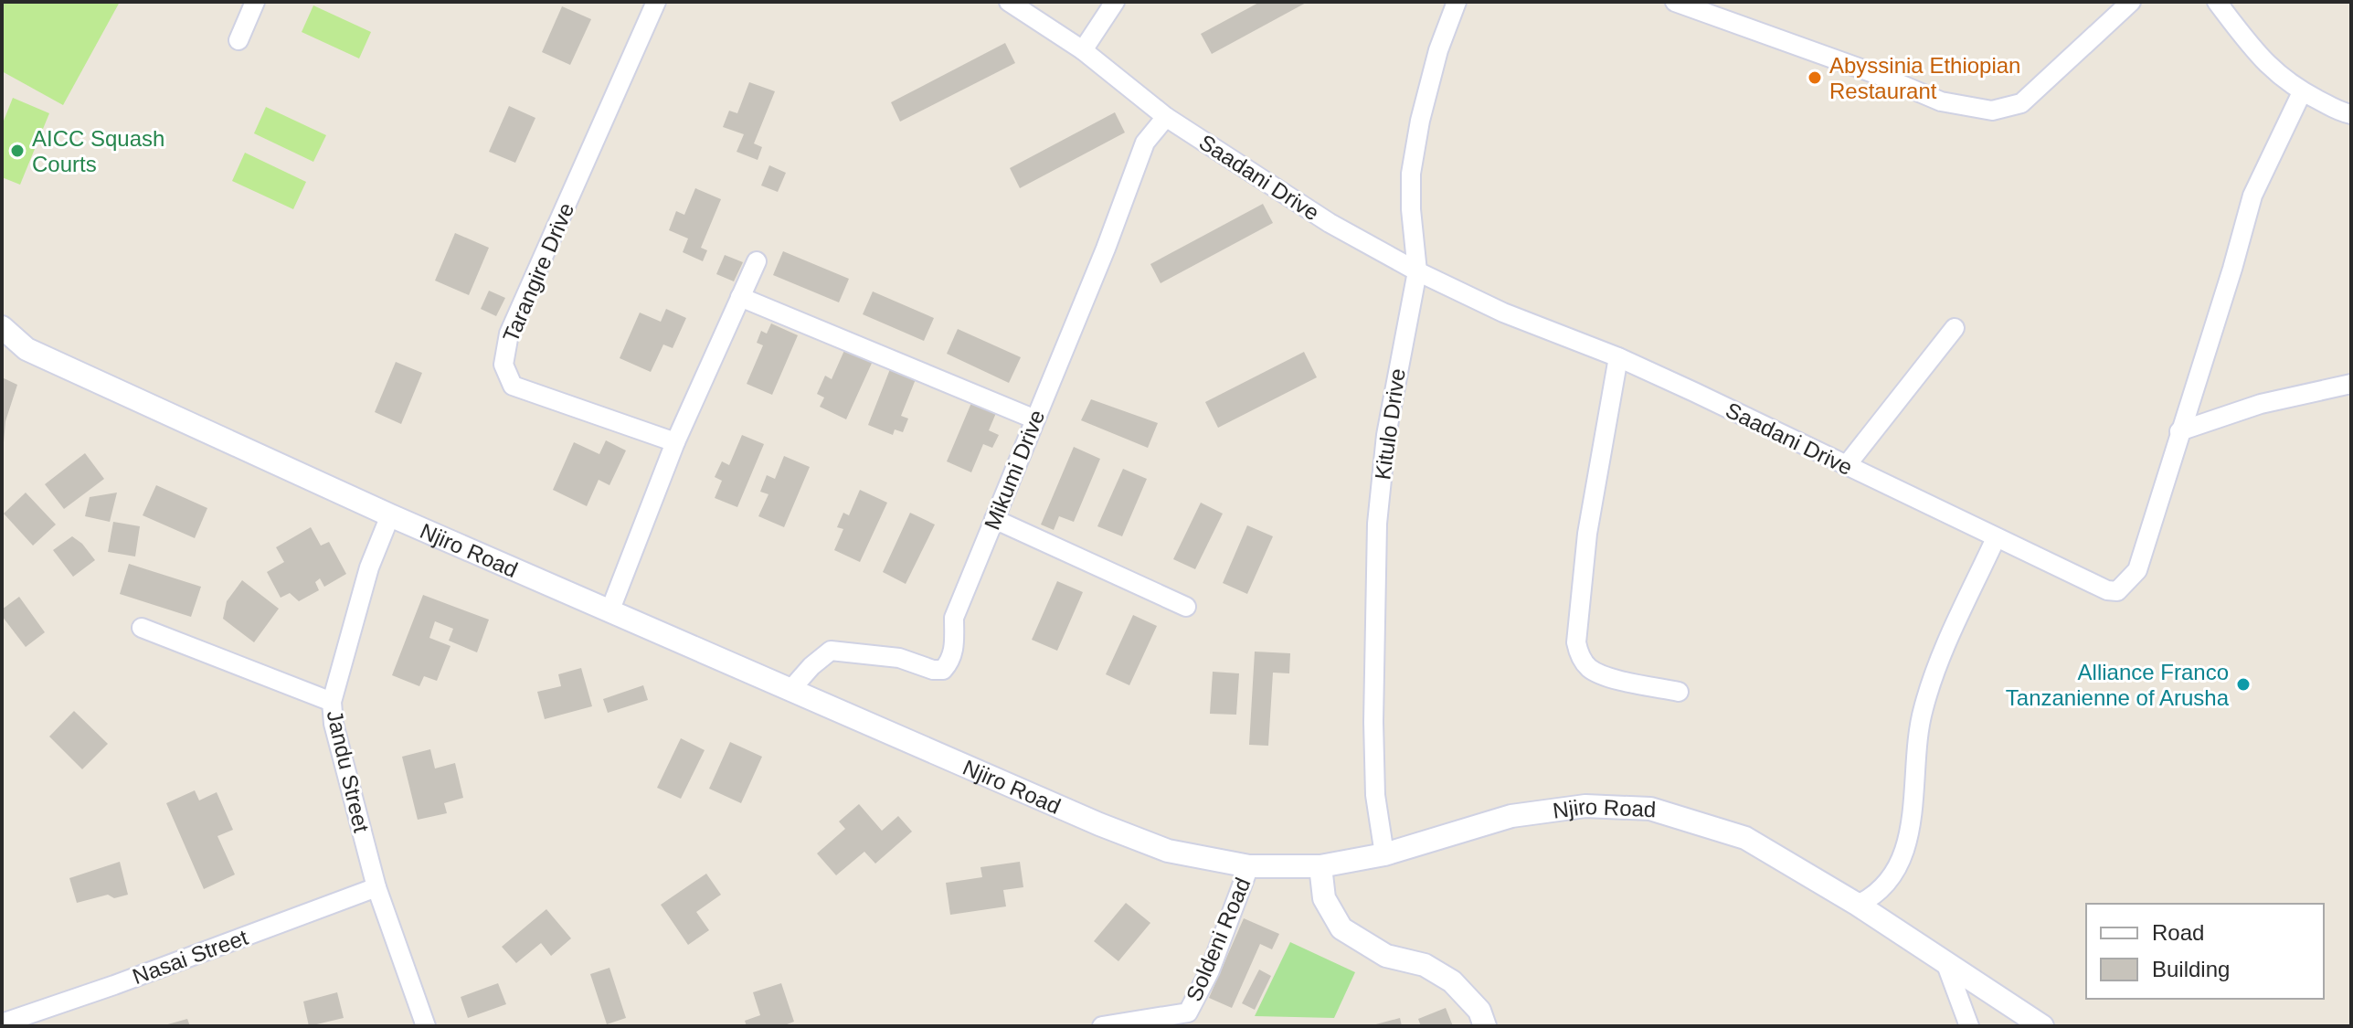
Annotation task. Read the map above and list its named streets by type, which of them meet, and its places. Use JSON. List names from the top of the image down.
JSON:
{
  "streets": {
    "street": [
      "Saadani Drive",
      "Tarangire Drive",
      "Kitulo Drive",
      "Mikumi Drive",
      "Njiro Road",
      "Jandu Street",
      "Soldeni Road",
      "Nasai Street"
    ]
  },
  "crossings": [
    ["Saadani Drive", "Kitulo Drive"],
    ["Saadani Drive", "Mikumi Drive"],
    ["Kitulo Drive", "Njiro Road"],
    ["Mikumi Drive", "Njiro Road"],
    ["Njiro Road", "Jandu Street"],
    ["Njiro Road", "Soldeni Road"],
    ["Jandu Street", "Nasai Street"]
  ],
  "places": ["Abyssinia Ethiopian Restaurant", "AICC Squash Courts", "Alliance Franco Tanzanienne of Arusha"],
  "legend": ["Road", "Building"]
}
